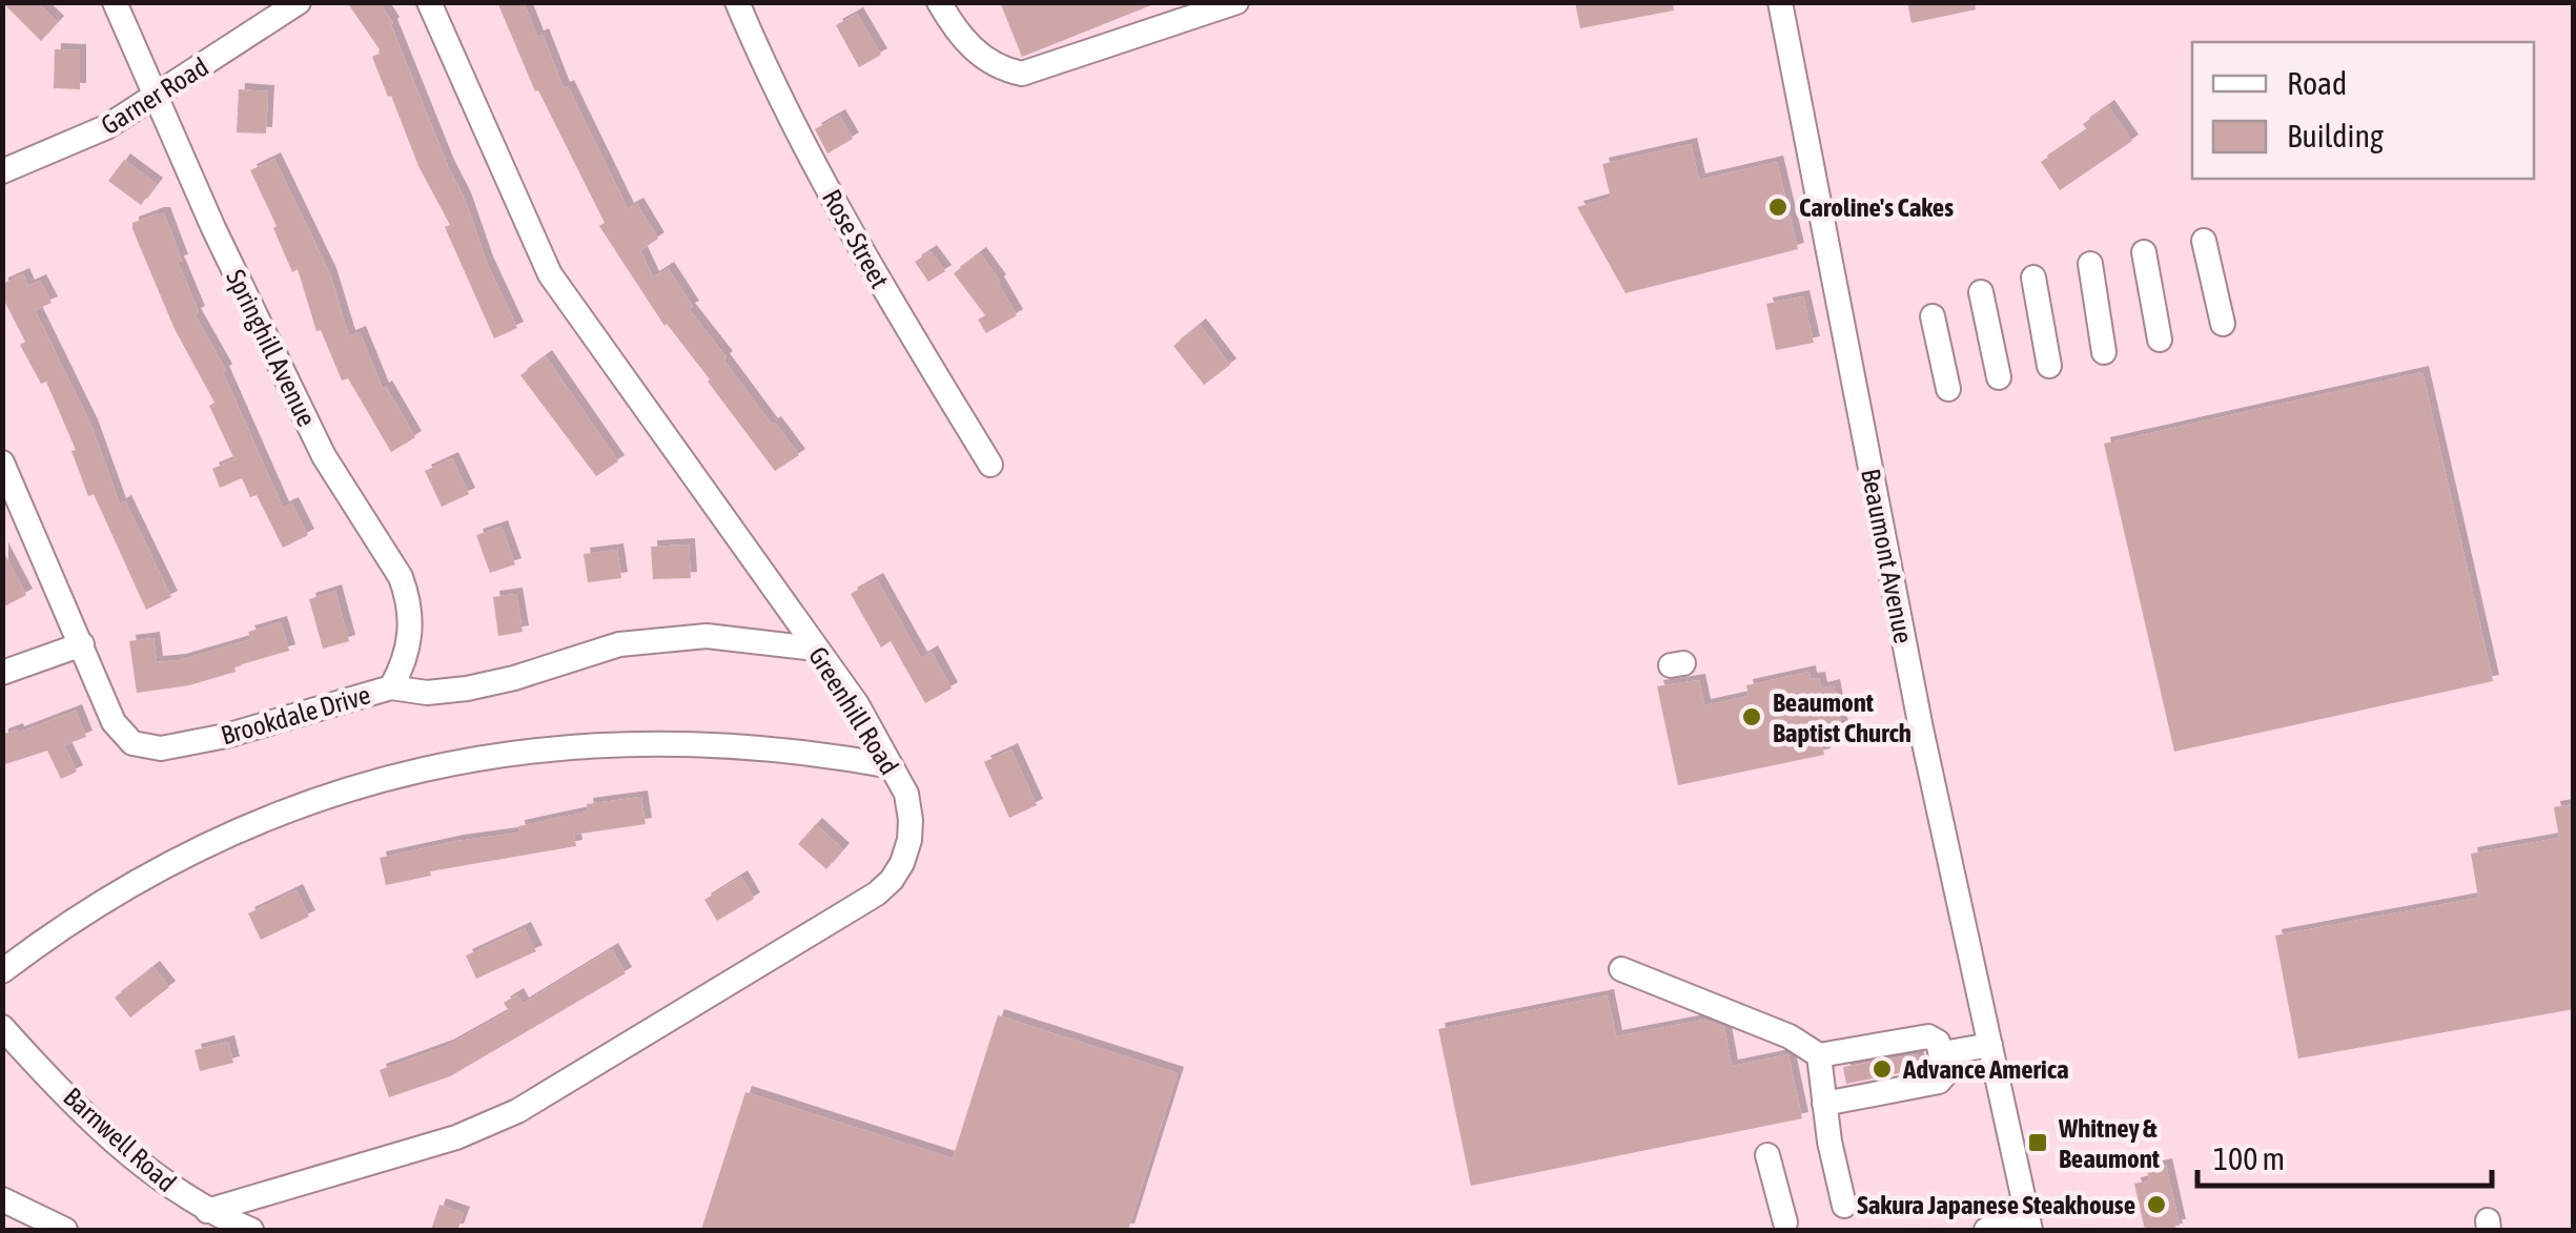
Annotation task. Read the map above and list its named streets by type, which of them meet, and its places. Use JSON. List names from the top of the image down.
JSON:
{
  "streets": {
    "street": [
      "Garner Road",
      "Rose Street",
      "Springhill Avenue",
      "Beaumont Avenue",
      "Greenhill Road",
      "Brookdale Drive",
      "Barnwell Road"
    ]
  },
  "crossings": [
    ["Garner Road", "Springhill Avenue"],
    ["Springhill Avenue", "Brookdale Drive"],
    ["Greenhill Road", "Brookdale Drive"],
    ["Greenhill Road", "Barnwell Road"]
  ],
  "places": {
    "other": [
      "Caroline's Cakes",
      "Beaumont Baptist Church",
      "Advance America",
      "Sakura Japanese Steakhouse"
    ],
    "transit": ["Whitney & Beaumont"]
  },
  "legend": ["Road", "Building"],
  "scale_bar": "100 m"
}
